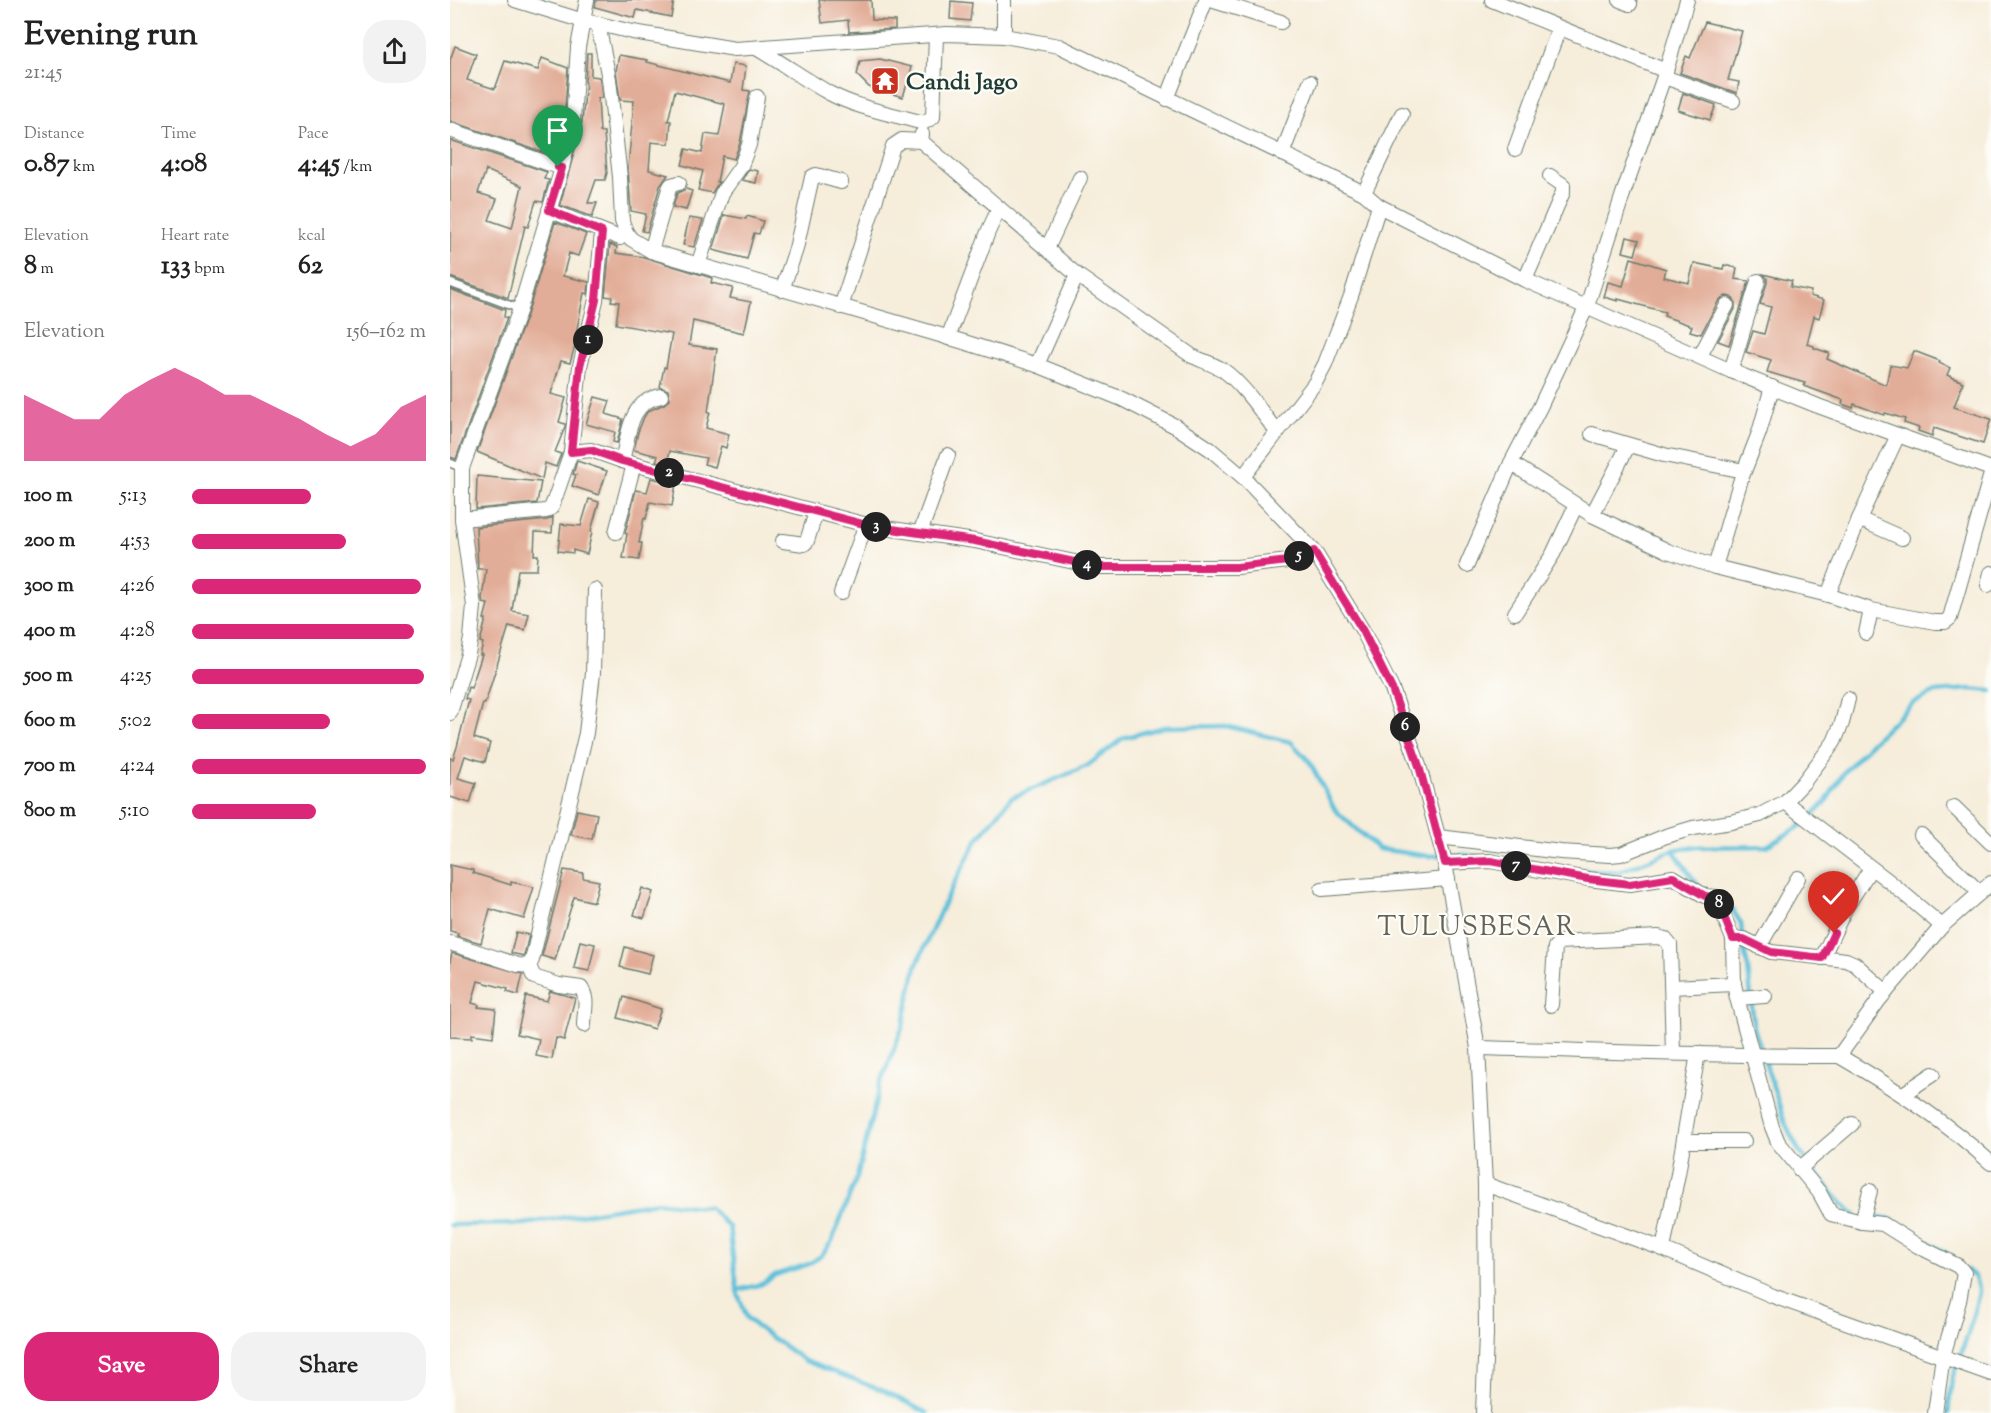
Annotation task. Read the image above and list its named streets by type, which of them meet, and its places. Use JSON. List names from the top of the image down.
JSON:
{
  "districts": ["TULUSBESAR"],
  "places": {
    "temple": ["Candi Jago"]
  },
  "page": {
    "heading": ["Evening run", "21:45"],
    "stats": [
      ["Distance", "0.87 km"],
      ["Time", "4:08"],
      ["Pace", "4:45 /km"],
      ["Elevation", "8 m"],
      ["Heart rate", "133 bpm"],
      ["kcal", "62"]
    ],
    "chart": ["Elevation", "156–162 m"],
    "pins": [
      "1",
      "2",
      "3",
      "5",
      "4",
      "6",
      "7",
      "8"
    ],
    "list": [
      {
        "name": "100 m",
        "note": "5:13"
      },
      {
        "name": "200 m",
        "note": "4:53"
      },
      {
        "name": "300 m",
        "note": "4:26"
      },
      {
        "name": "400 m",
        "note": "4:28"
      },
      {
        "name": "500 m",
        "note": "4:25"
      },
      {
        "name": "600 m",
        "note": "5:02"
      },
      {
        "name": "700 m",
        "note": "4:24"
      },
      {
        "name": "800 m",
        "note": "5:10"
      }
    ],
    "buttons": ["Save", "Share"]
  }
}
